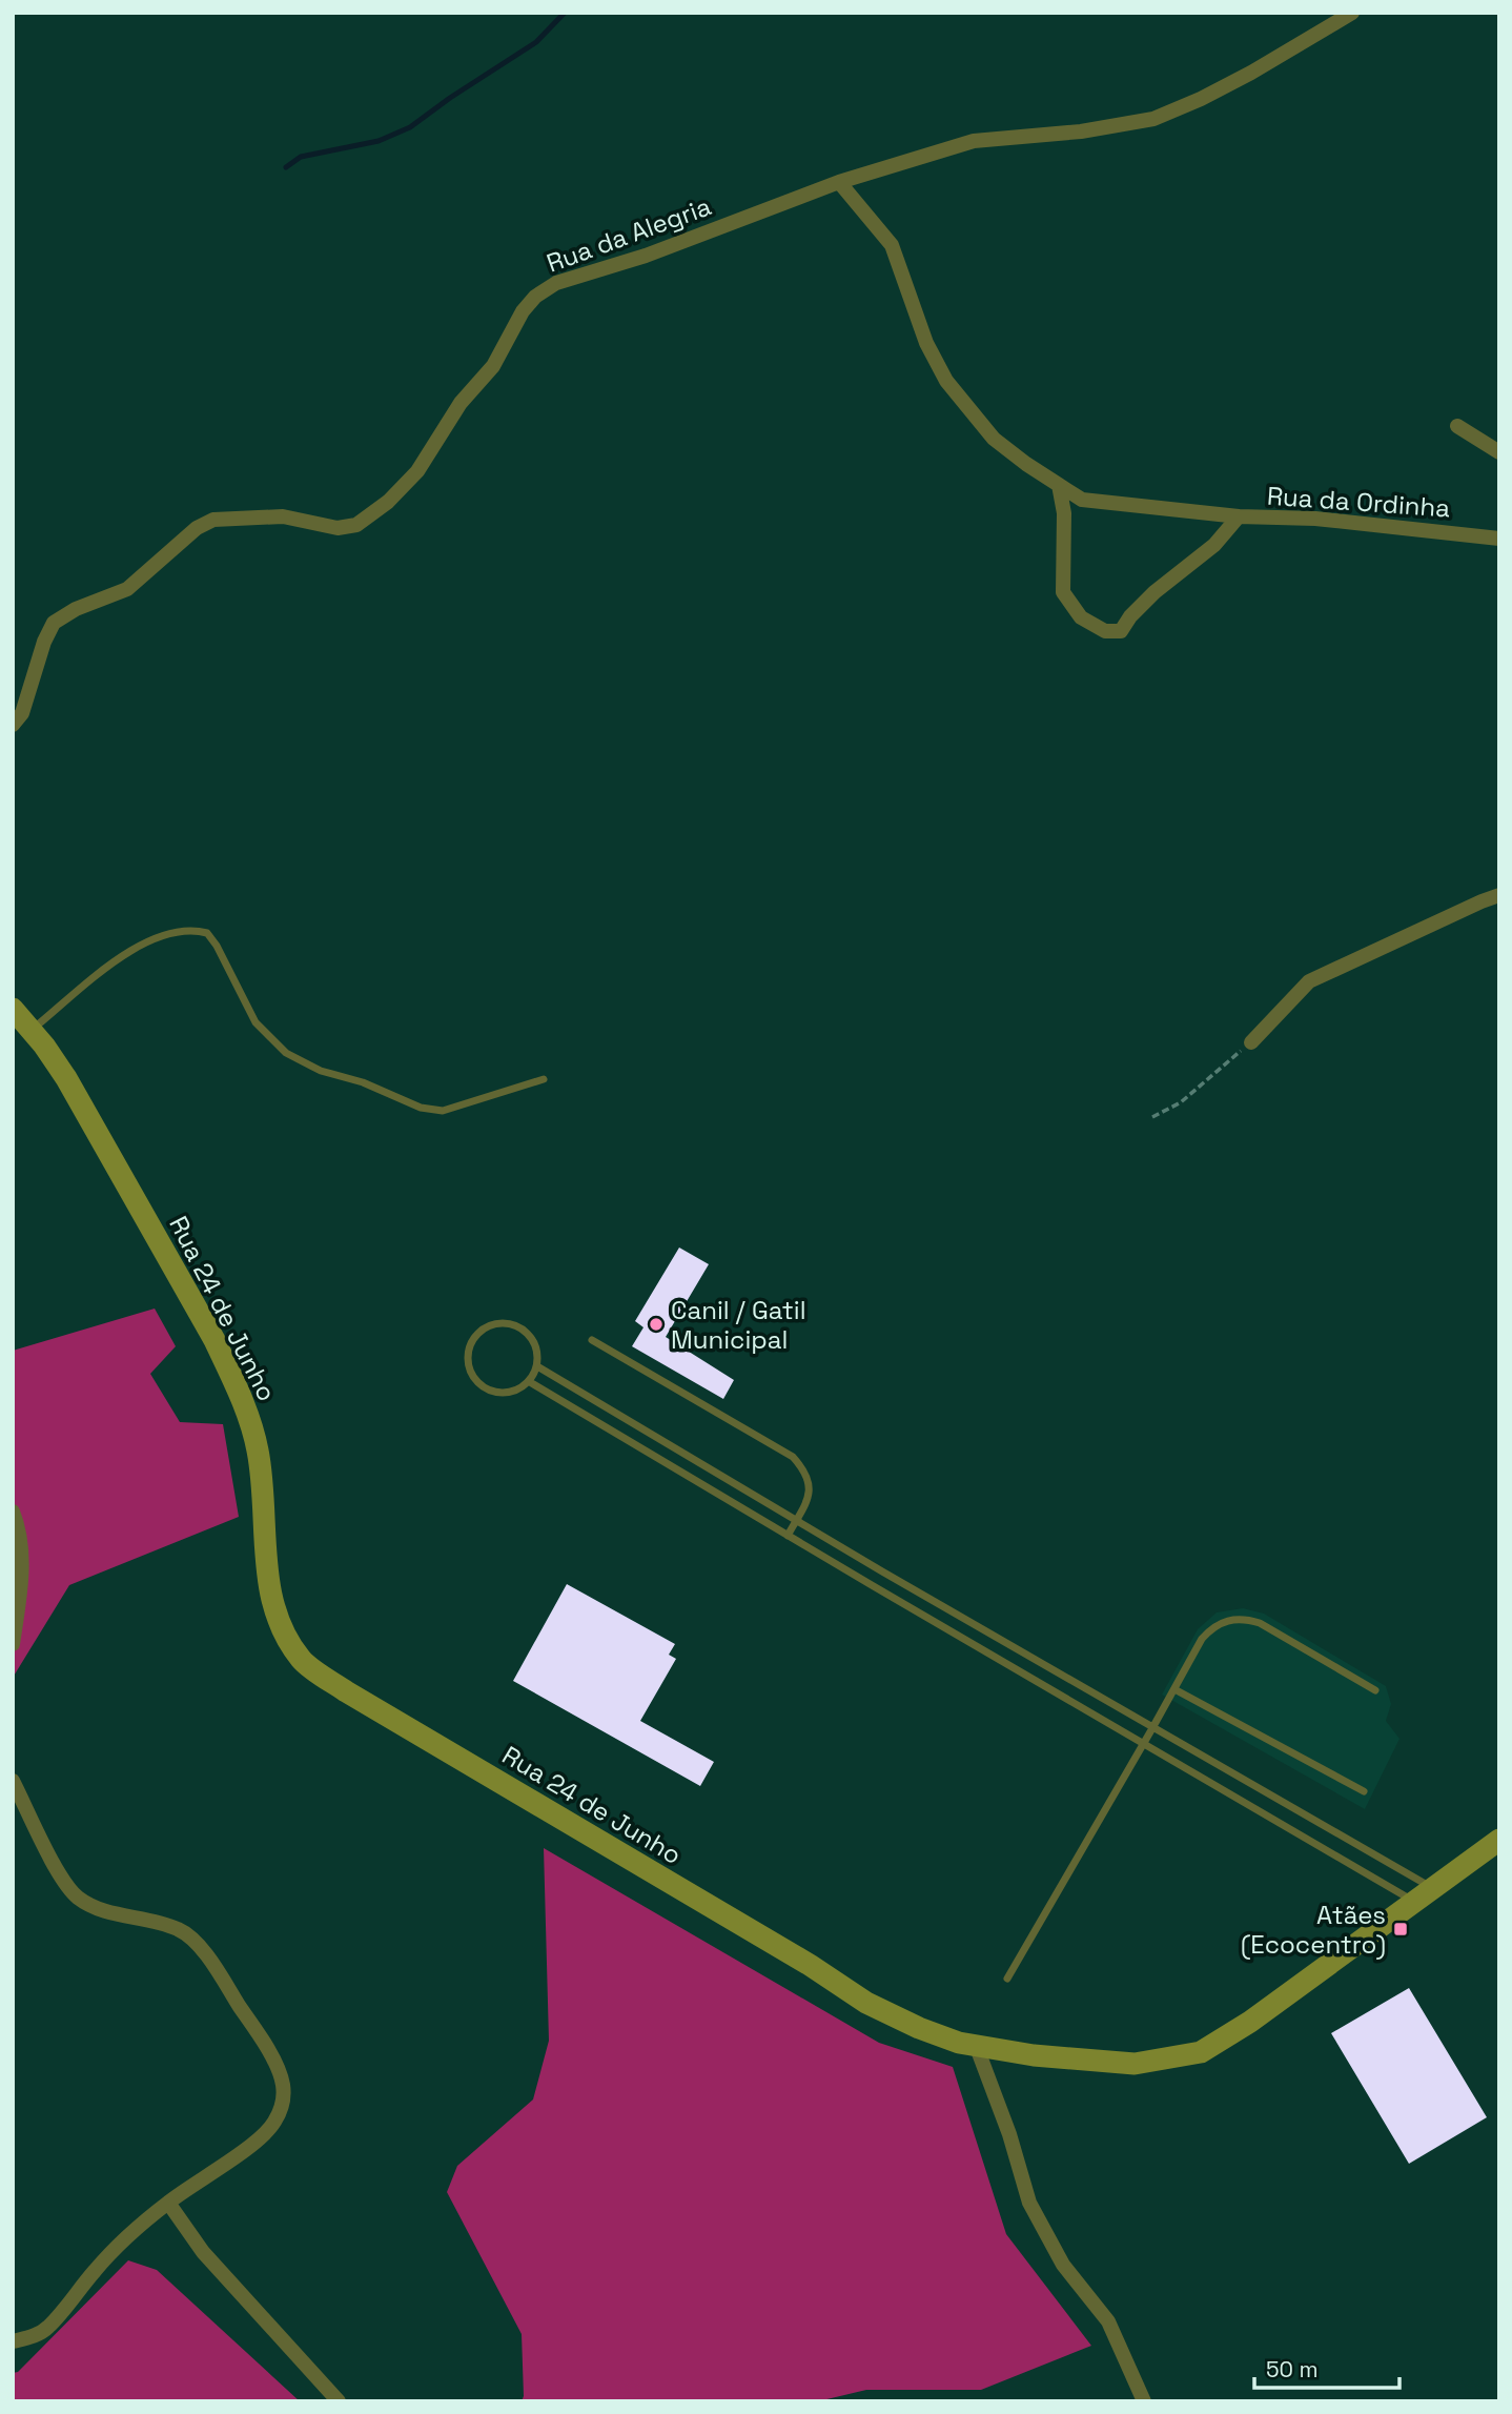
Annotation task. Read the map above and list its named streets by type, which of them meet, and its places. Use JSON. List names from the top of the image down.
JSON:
{
  "streets": {
    "main road": ["Rua 24 de Junho"],
    "street": ["Rua da Alegria", "Rua da Ordinha"]
  },
  "places": {
    "other": ["Canil / Gatil Municipal"],
    "transit": ["Atães (Ecocentro)"]
  },
  "scale_bar": "50 m"
}
